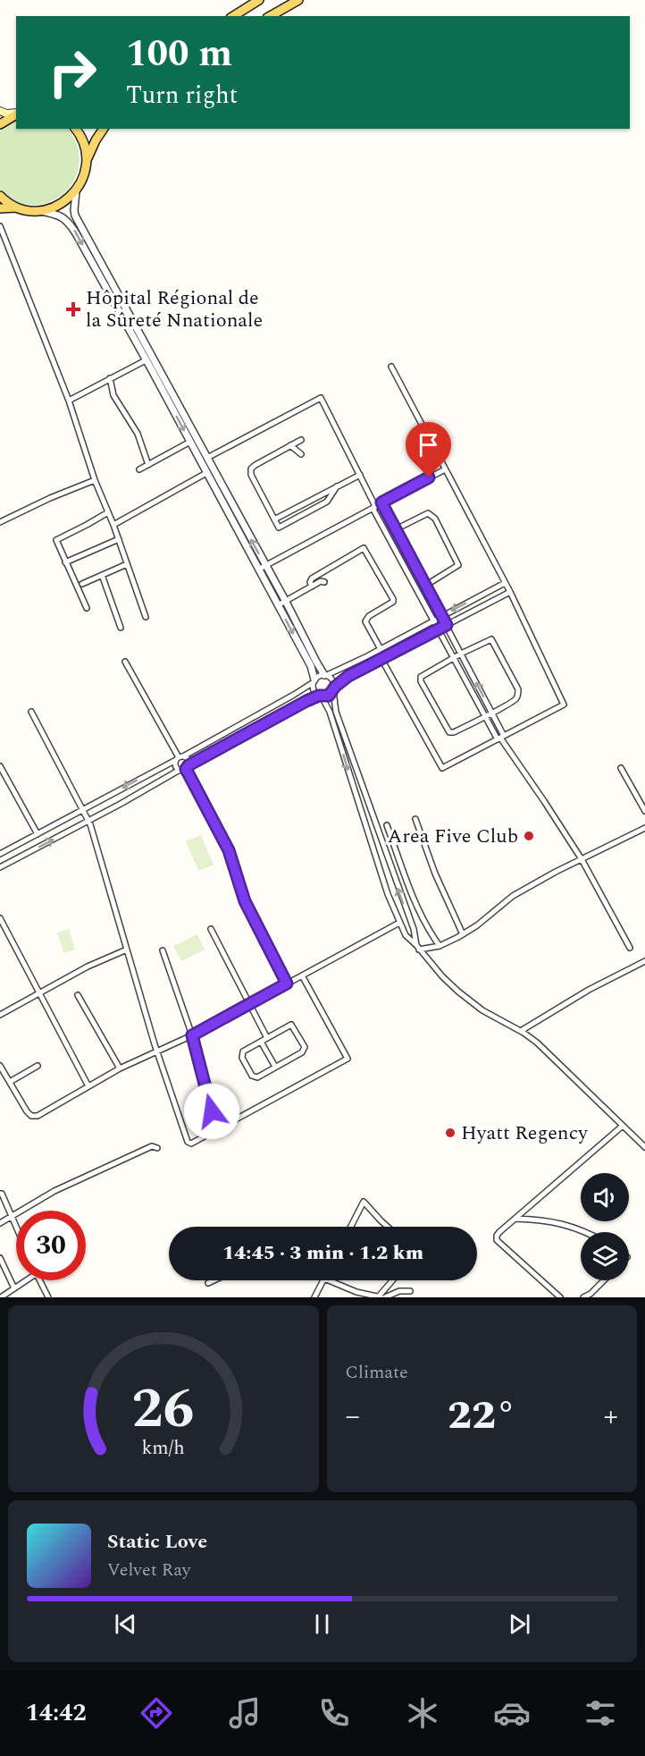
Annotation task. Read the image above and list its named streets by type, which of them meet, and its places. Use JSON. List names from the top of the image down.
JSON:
{
  "places": {
    "health": ["Hôpital Régional de la Sûreté Nnationale"],
    "other": ["Area Five Club", "Hyatt Regency"]
  },
  "page": {
    "turn": ["100 m", "Turn right"],
    "limit": "30",
    "trip": "14:45 · 3 min · 1.2 km",
    "tile": "Climate",
    "heat": ["−", "22°", "+"],
    "song": ["Static Love", "Velvet Ray"],
    "tabs": "14:42",
    "gauge": ["26", "km/h"]
  }
}
